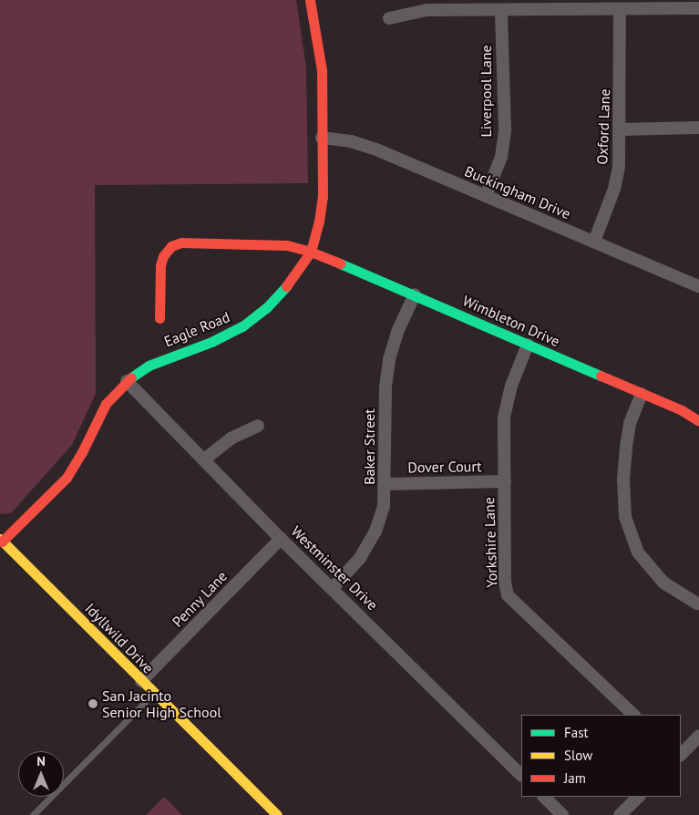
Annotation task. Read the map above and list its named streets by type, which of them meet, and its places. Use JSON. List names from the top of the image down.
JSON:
{
  "streets": {
    "street": [
      "Liverpool Lane",
      "Oxford Lane",
      "Buckingham Drive",
      "Wimbleton Drive",
      "Eagle Road",
      "Baker Street",
      "Dover Court",
      "Yorkshire Lane",
      "Westminster Drive",
      "Penny Lane",
      "Idyllwild Drive"
    ]
  },
  "crossings": [
    ["Liverpool Lane", "Buckingham Drive"],
    ["Oxford Lane", "Buckingham Drive"],
    ["Buckingham Drive", "Eagle Road"],
    ["Wimbleton Drive", "Eagle Road"],
    ["Wimbleton Drive", "Baker Street"],
    ["Wimbleton Drive", "Yorkshire Lane"],
    ["Eagle Road", "Westminster Drive"],
    ["Eagle Road", "Idyllwild Drive"],
    ["Baker Street", "Dover Court"],
    ["Baker Street", "Westminster Drive"],
    ["Dover Court", "Yorkshire Lane"],
    ["Westminster Drive", "Penny Lane"],
    ["Penny Lane", "Idyllwild Drive"]
  ],
  "places": ["San Jacinto Senior High School"],
  "legend": ["Fast", "Slow", "Jam"],
  "north": "top"
}
